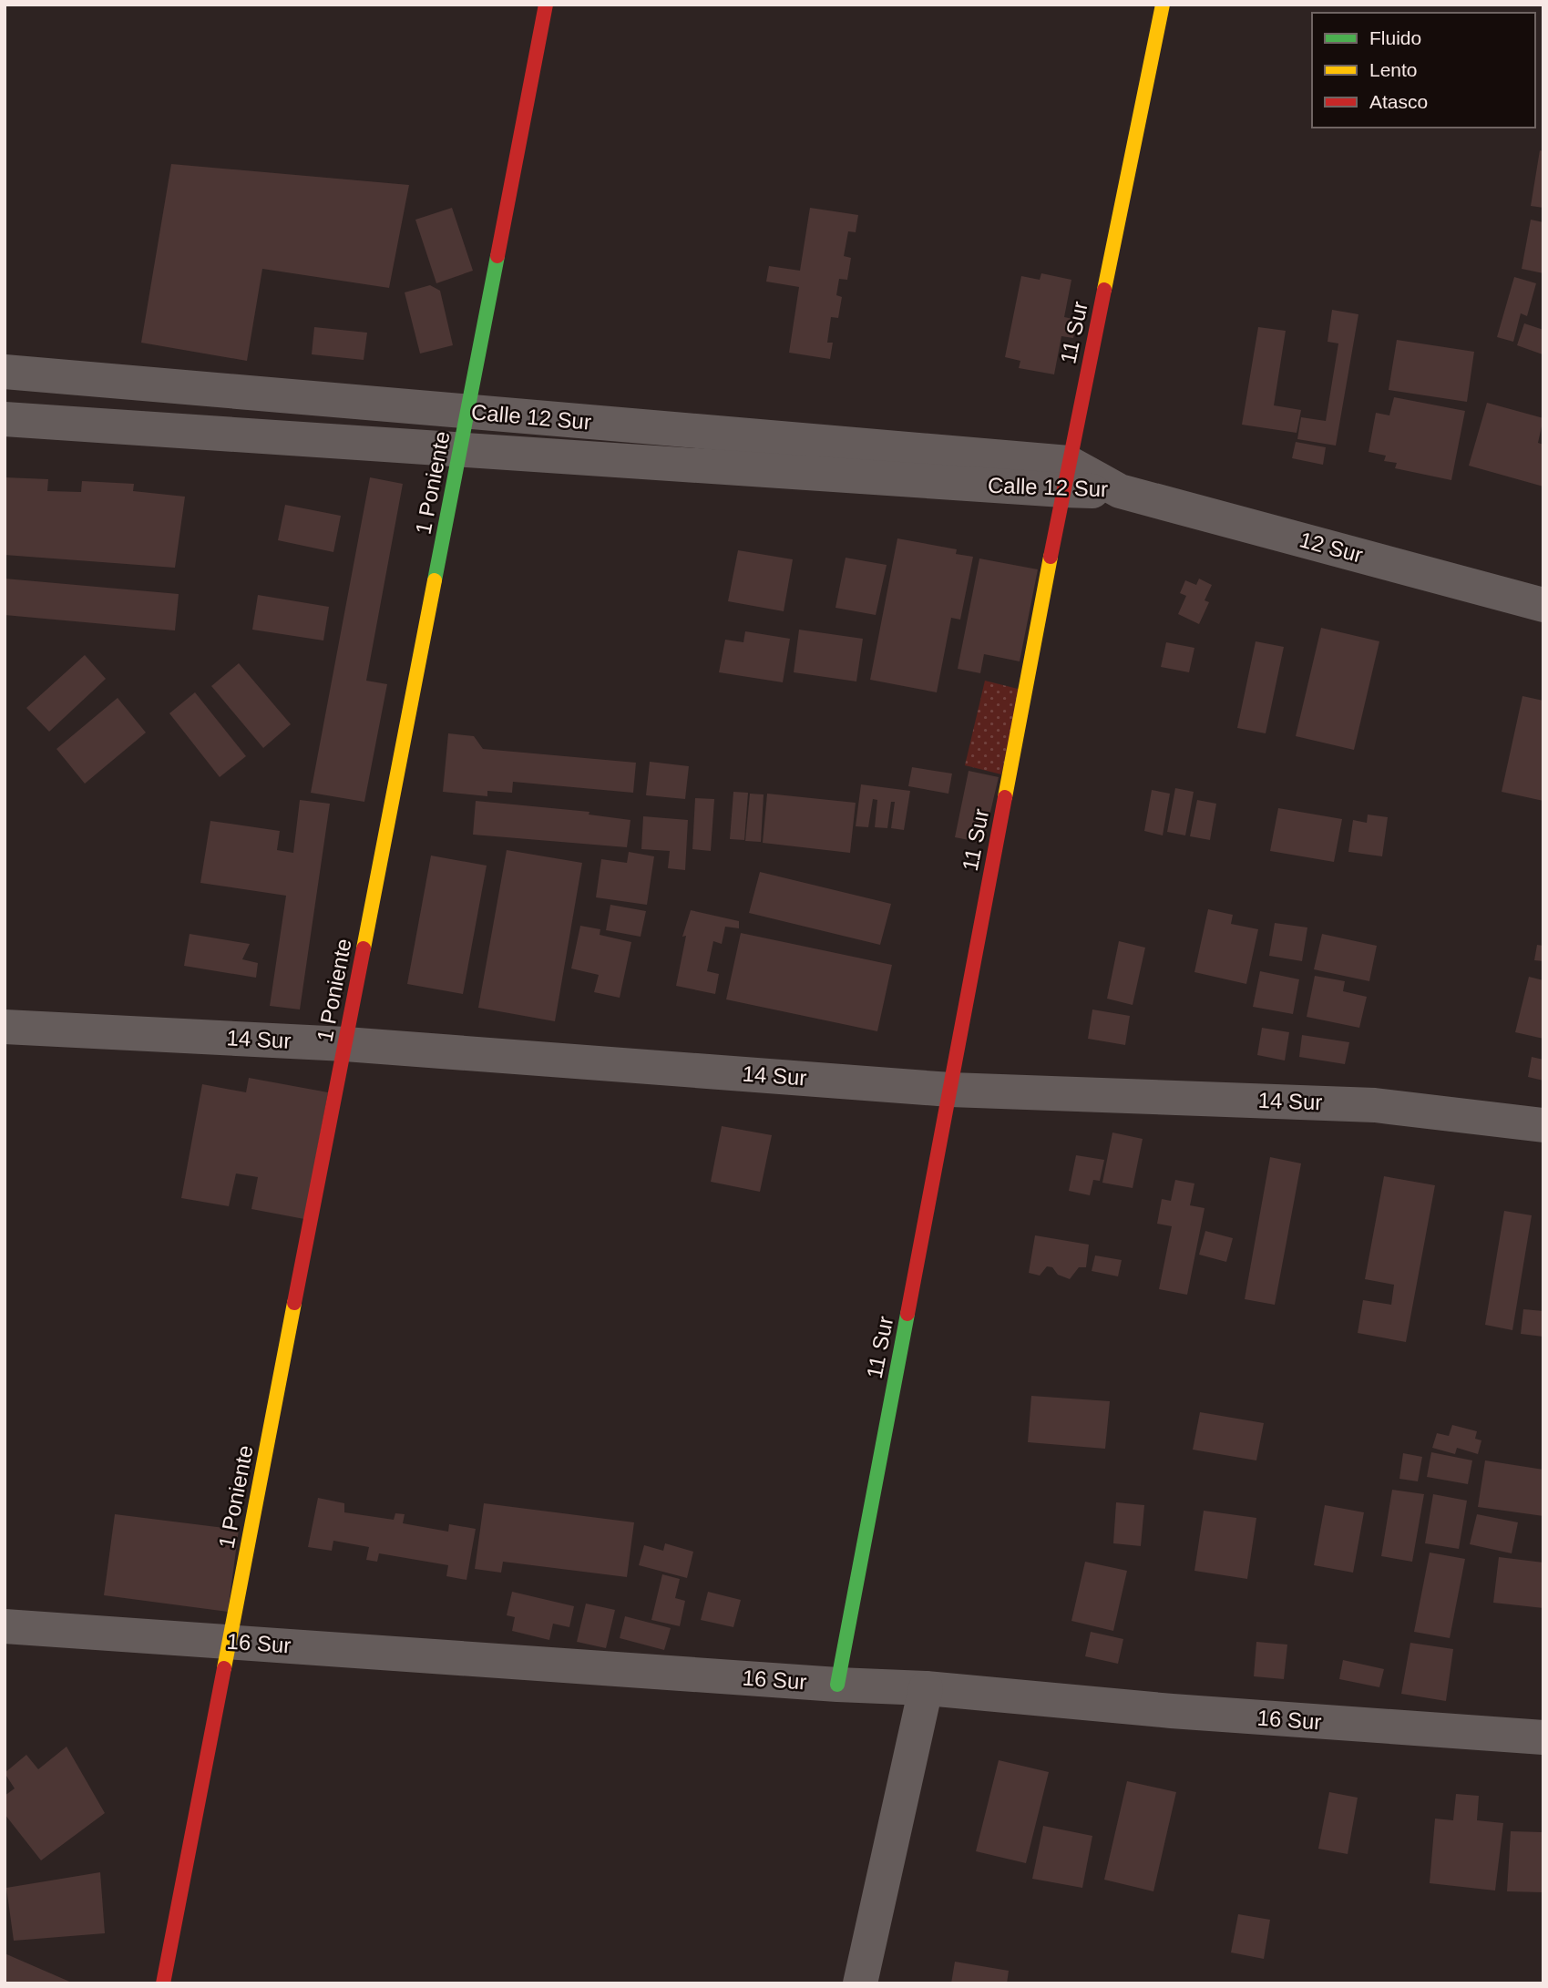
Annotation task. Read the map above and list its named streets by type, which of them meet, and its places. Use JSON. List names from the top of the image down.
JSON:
{
  "streets": {
    "street": [
      "11 Sur",
      "Calle 12 Sur",
      "1 Poniente",
      "12 Sur",
      "14 Sur",
      "16 Sur"
    ]
  },
  "crossings": [
    ["11 Sur", "Calle 12 Sur"],
    ["11 Sur", "14 Sur"],
    ["11 Sur", "16 Sur"],
    ["Calle 12 Sur", "1 Poniente"],
    ["Calle 12 Sur", "12 Sur"],
    ["1 Poniente", "14 Sur"],
    ["1 Poniente", "16 Sur"]
  ],
  "legend": ["Fluido", "Lento", "Atasco"]
}
